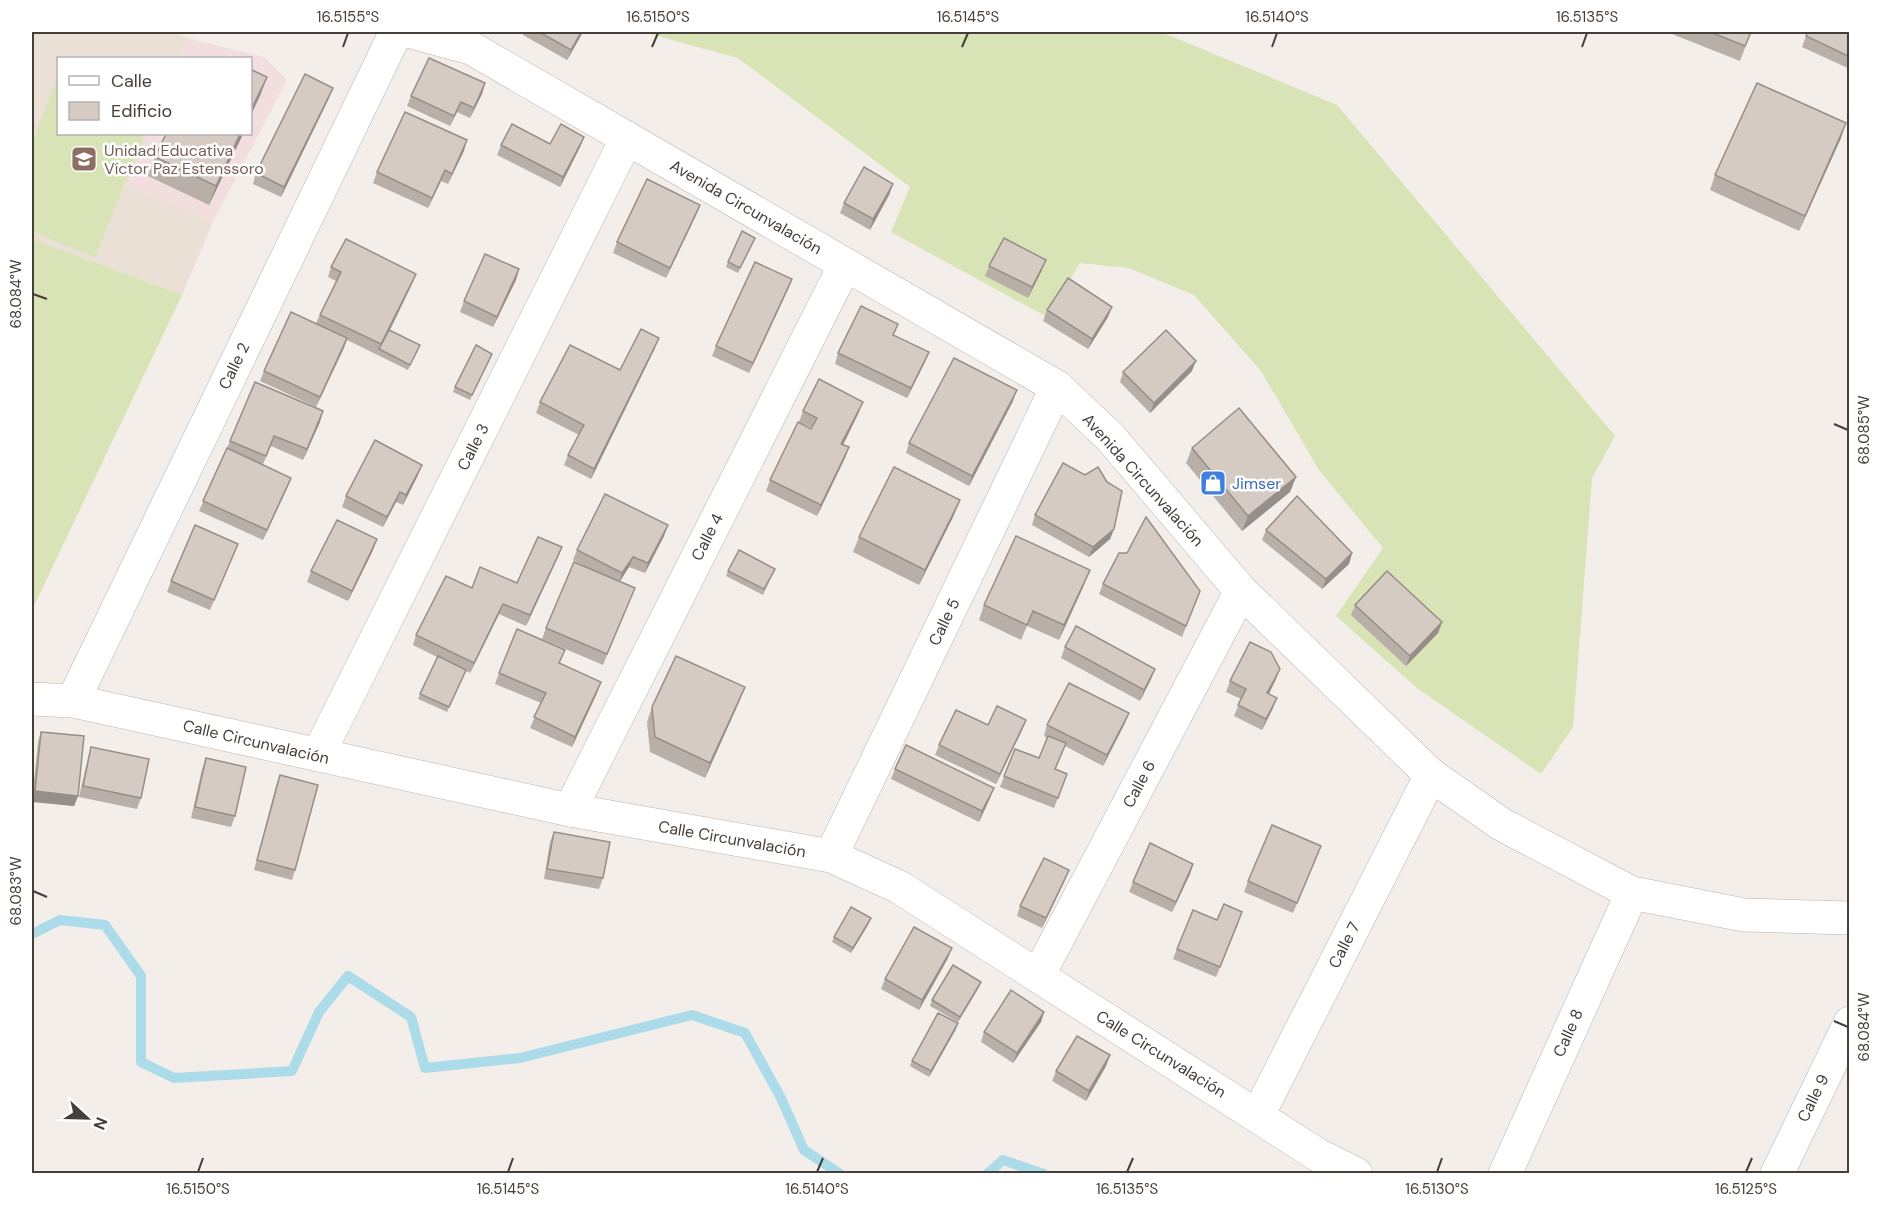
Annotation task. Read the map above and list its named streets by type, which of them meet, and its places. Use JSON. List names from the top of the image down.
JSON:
{
  "streets": {
    "street": [
      "Avenida Circunvalación",
      "Calle 2",
      "Calle 3",
      "Calle 4",
      "Calle 5",
      "Calle Circunvalación",
      "Calle 6",
      "Calle 7",
      "Calle 8",
      "Calle 9"
    ]
  },
  "crossings": [
    ["Avenida Circunvalación", "Calle 3"],
    ["Avenida Circunvalación", "Calle 4"],
    ["Avenida Circunvalación", "Calle 5"],
    ["Avenida Circunvalación", "Calle 6"],
    ["Avenida Circunvalación", "Calle 7"],
    ["Avenida Circunvalación", "Calle 8"],
    ["Calle 2", "Calle Circunvalación"],
    ["Calle 3", "Calle Circunvalación"],
    ["Calle 4", "Calle Circunvalación"],
    ["Calle 5", "Calle Circunvalación"],
    ["Calle Circunvalación", "Calle 6"],
    ["Calle Circunvalación", "Calle 7"]
  ],
  "places": {
    "school or university": ["Unidad Educativa Víctor Paz Estenssoro"],
    "shop": ["Jimser"]
  },
  "legend": ["Calle", "Edificio"],
  "north": "right",
  "coordinates": [
    "16.5155°S",
    "16.5150°S",
    "16.5145°S",
    "16.5140°S",
    "16.5135°S",
    "68.084°W",
    "68.085°W",
    "68.083°W",
    "16.5130°S",
    "16.5125°S"
  ]
}
